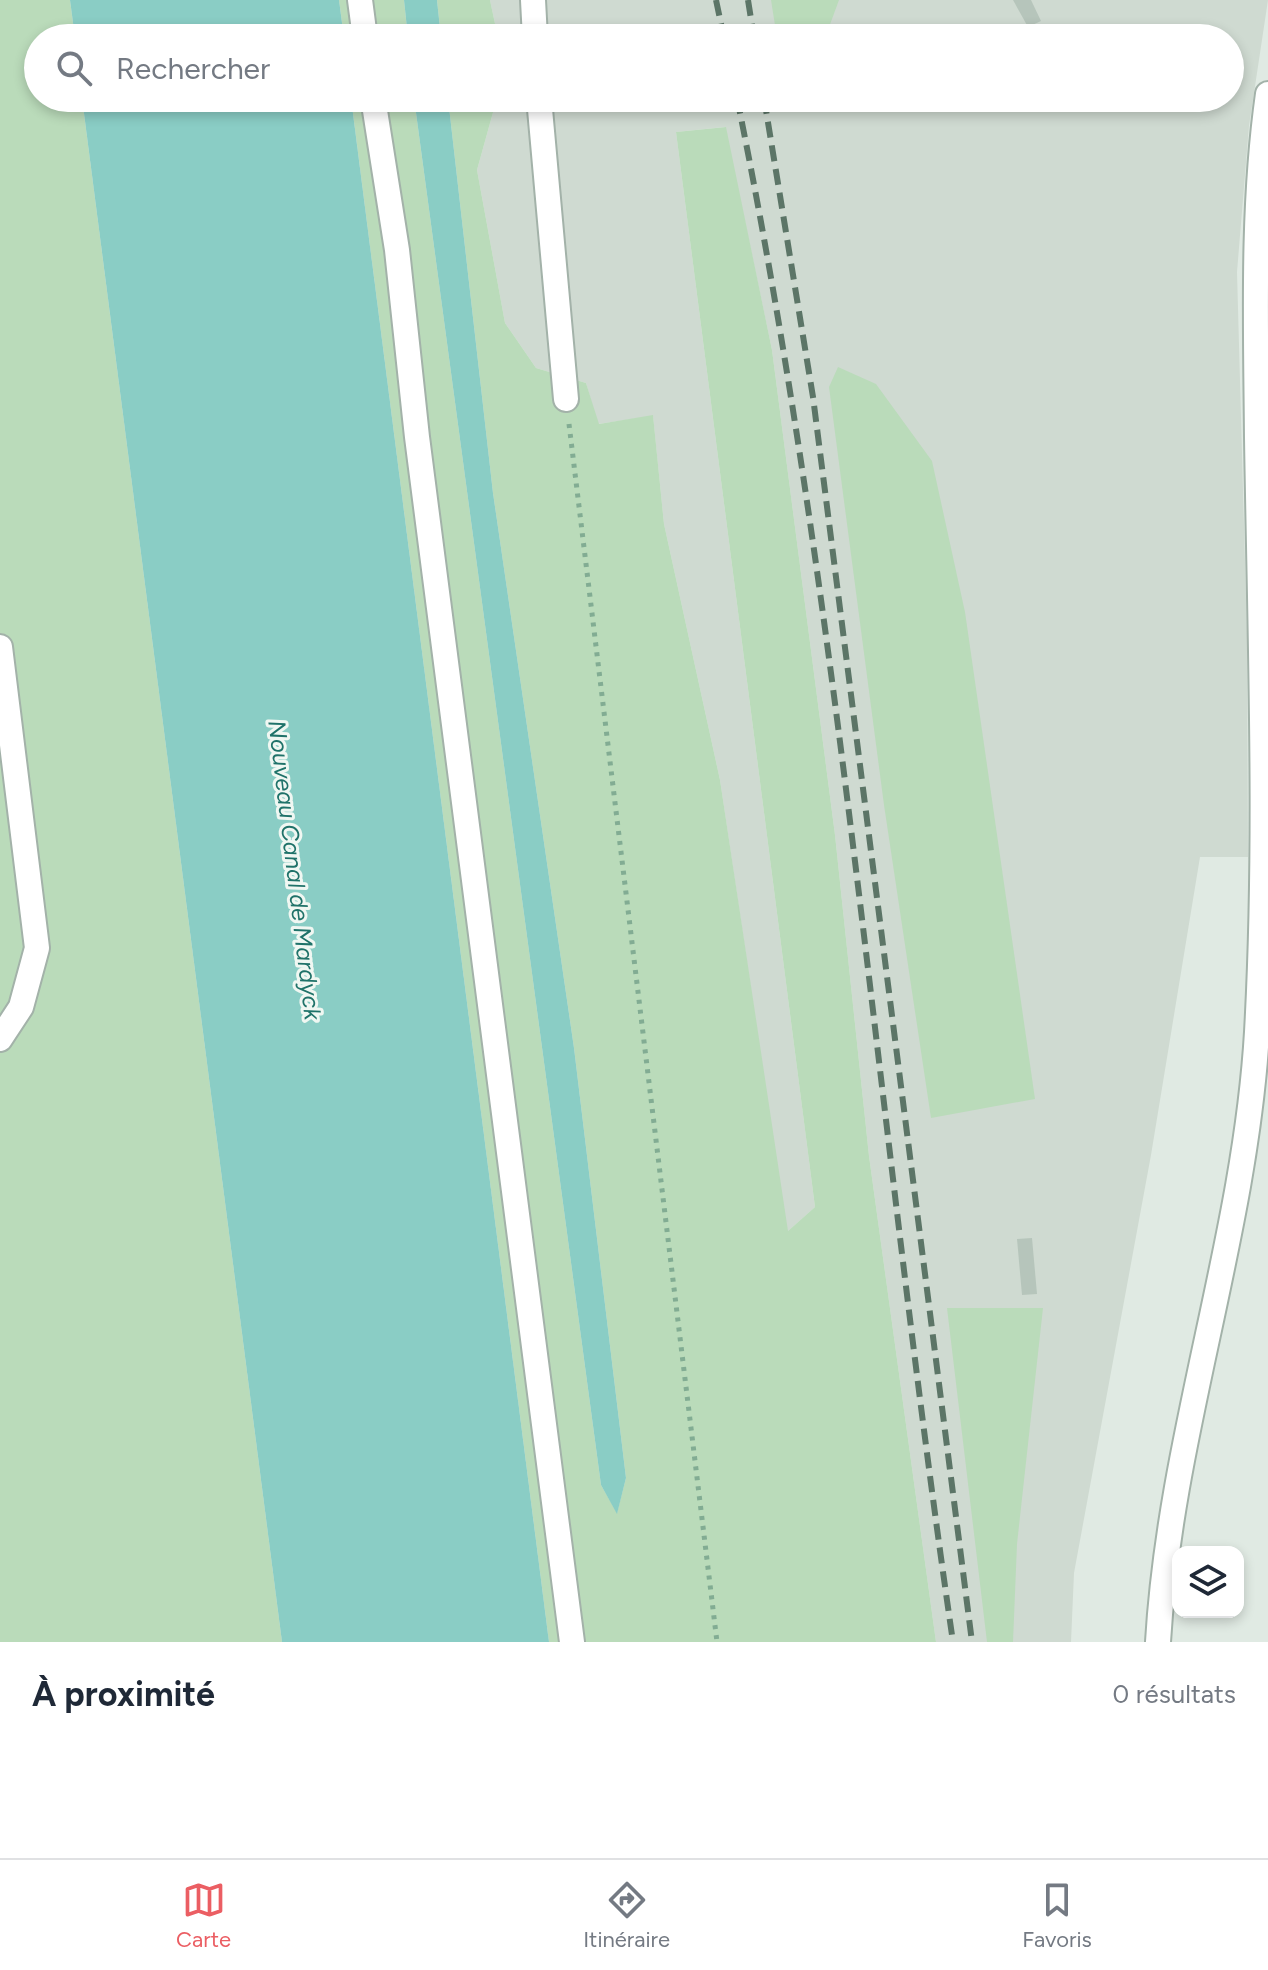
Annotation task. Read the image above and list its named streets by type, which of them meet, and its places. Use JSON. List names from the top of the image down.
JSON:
{
  "water": ["Nouveau Canal de Mardyck"],
  "page": {
    "search": "Rechercher",
    "heading": ["À proximité", "0 résultats"],
    "nav": ["Carte", "Itinéraire", "Favoris"]
  }
}
